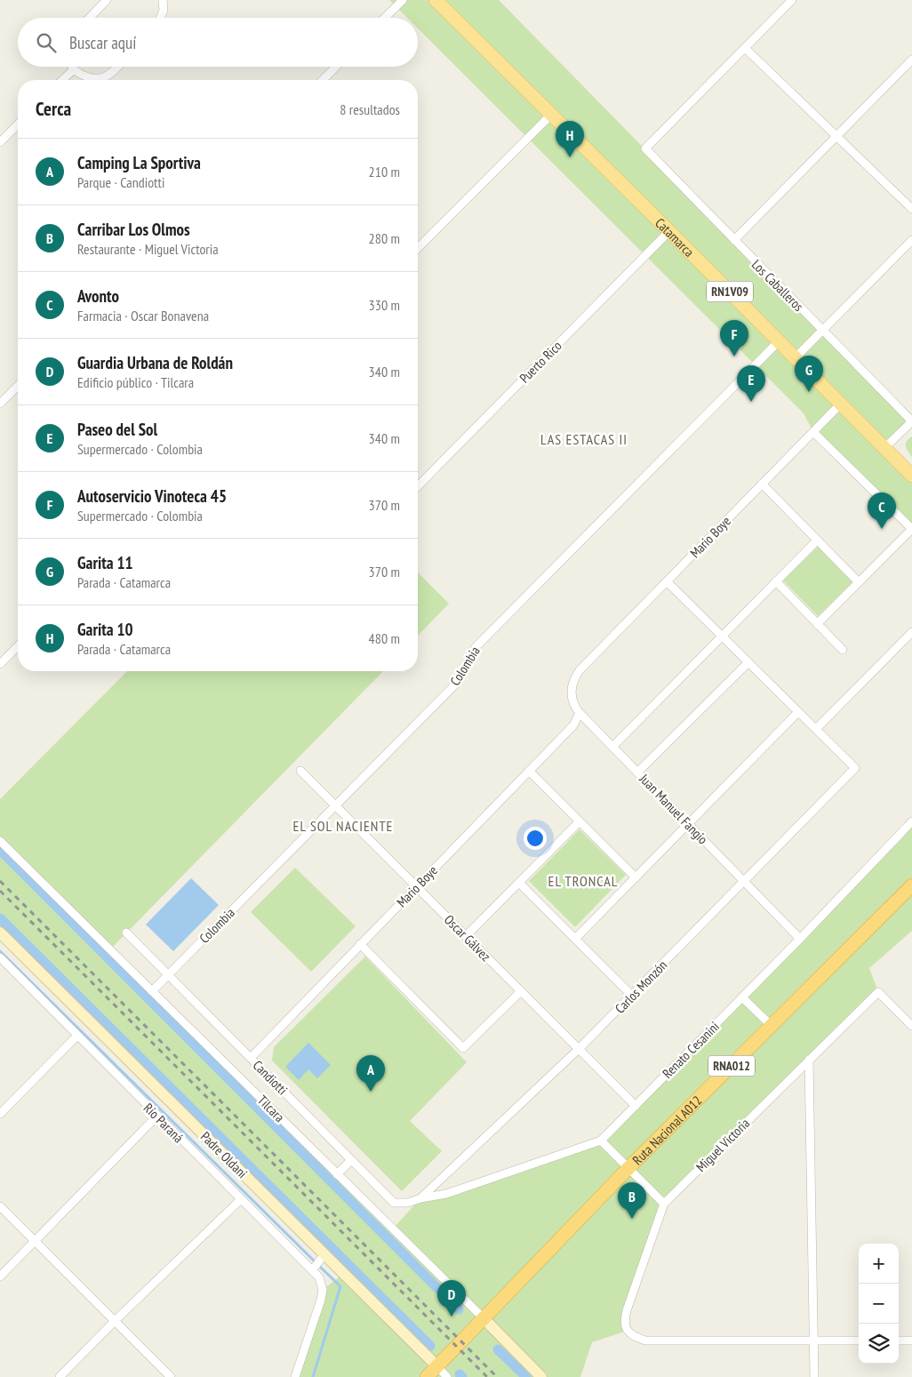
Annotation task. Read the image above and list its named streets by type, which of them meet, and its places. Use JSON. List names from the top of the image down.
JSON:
{
  "streets": {
    "highway": ["RNA012", "Ruta Nacional A012"],
    "main road": [
      "Catamarca",
      "RN1V09",
      "Tilcara",
      "Padre Oldani"
    ],
    "street": [
      "Los Caballeros",
      "Puerto Rico",
      "Mario Boye",
      "Colombia",
      "Juan Manuel Fangio",
      "Oscar Gálvez",
      "Carlos Monzón",
      "Renato Cesanini",
      "Candiotti",
      "Río Paraná",
      "Miguel Victoria"
    ]
  },
  "crossings": [
    ["Catamarca", "Puerto Rico"],
    ["Catamarca", "Mario Boye"],
    ["Catamarca", "Colombia"],
    ["Mario Boye", "Juan Manuel Fangio"],
    ["Mario Boye", "Oscar Gálvez"],
    ["Mario Boye", "Candiotti"],
    ["Colombia", "Oscar Gálvez"],
    ["Colombia", "Candiotti"],
    ["Colombia", "Tilcara"],
    ["Juan Manuel Fangio", "Carlos Monzón"],
    ["Juan Manuel Fangio", "Renato Cesanini"],
    ["Oscar Gálvez", "Carlos Monzón"],
    ["Oscar Gálvez", "Renato Cesanini"],
    ["Carlos Monzón", "Renato Cesanini"],
    ["Carlos Monzón", "Candiotti"],
    ["Renato Cesanini", "Candiotti"],
    ["Tilcara", "Ruta Nacional A012"],
    ["Ruta Nacional A012", "Padre Oldani"]
  ],
  "districts": ["LAS ESTACAS II", "EL SOL NACIENTE", "EL TRONCAL"],
  "page": {
    "search": "Buscar aquí",
    "heading": ["Cerca", "8 resultados"],
    "pins": [
      "H",
      "F",
      "G",
      "E",
      "C",
      "A",
      "B",
      "D"
    ],
    "list": [
      {
        "mark": "A",
        "name": "Camping La Sportiva",
        "note": "Parque · Candiotti",
        "value": "210 m"
      },
      {
        "mark": "B",
        "name": "Carribar Los Olmos",
        "note": "Restaurante · Miguel Victoria",
        "value": "280 m"
      },
      {
        "mark": "C",
        "name": "Avonto",
        "note": "Farmacia · Oscar Bonavena",
        "value": "330 m"
      },
      {
        "mark": "D",
        "name": "Guardia Urbana de Roldán",
        "note": "Edificio público · Tilcara",
        "value": "340 m"
      },
      {
        "mark": "E",
        "name": "Paseo del Sol",
        "note": "Supermercado · Colombia",
        "value": "340 m"
      },
      {
        "mark": "F",
        "name": "Autoservicio Vinoteca 45",
        "note": "Supermercado · Colombia",
        "value": "370 m"
      },
      {
        "mark": "G",
        "name": "Garita 11",
        "note": "Parada · Catamarca",
        "value": "370 m"
      },
      {
        "mark": "H",
        "name": "Garita 10",
        "note": "Parada · Catamarca",
        "value": "480 m"
      }
    ],
    "map_buttons": ["+", "−"]
  }
}
